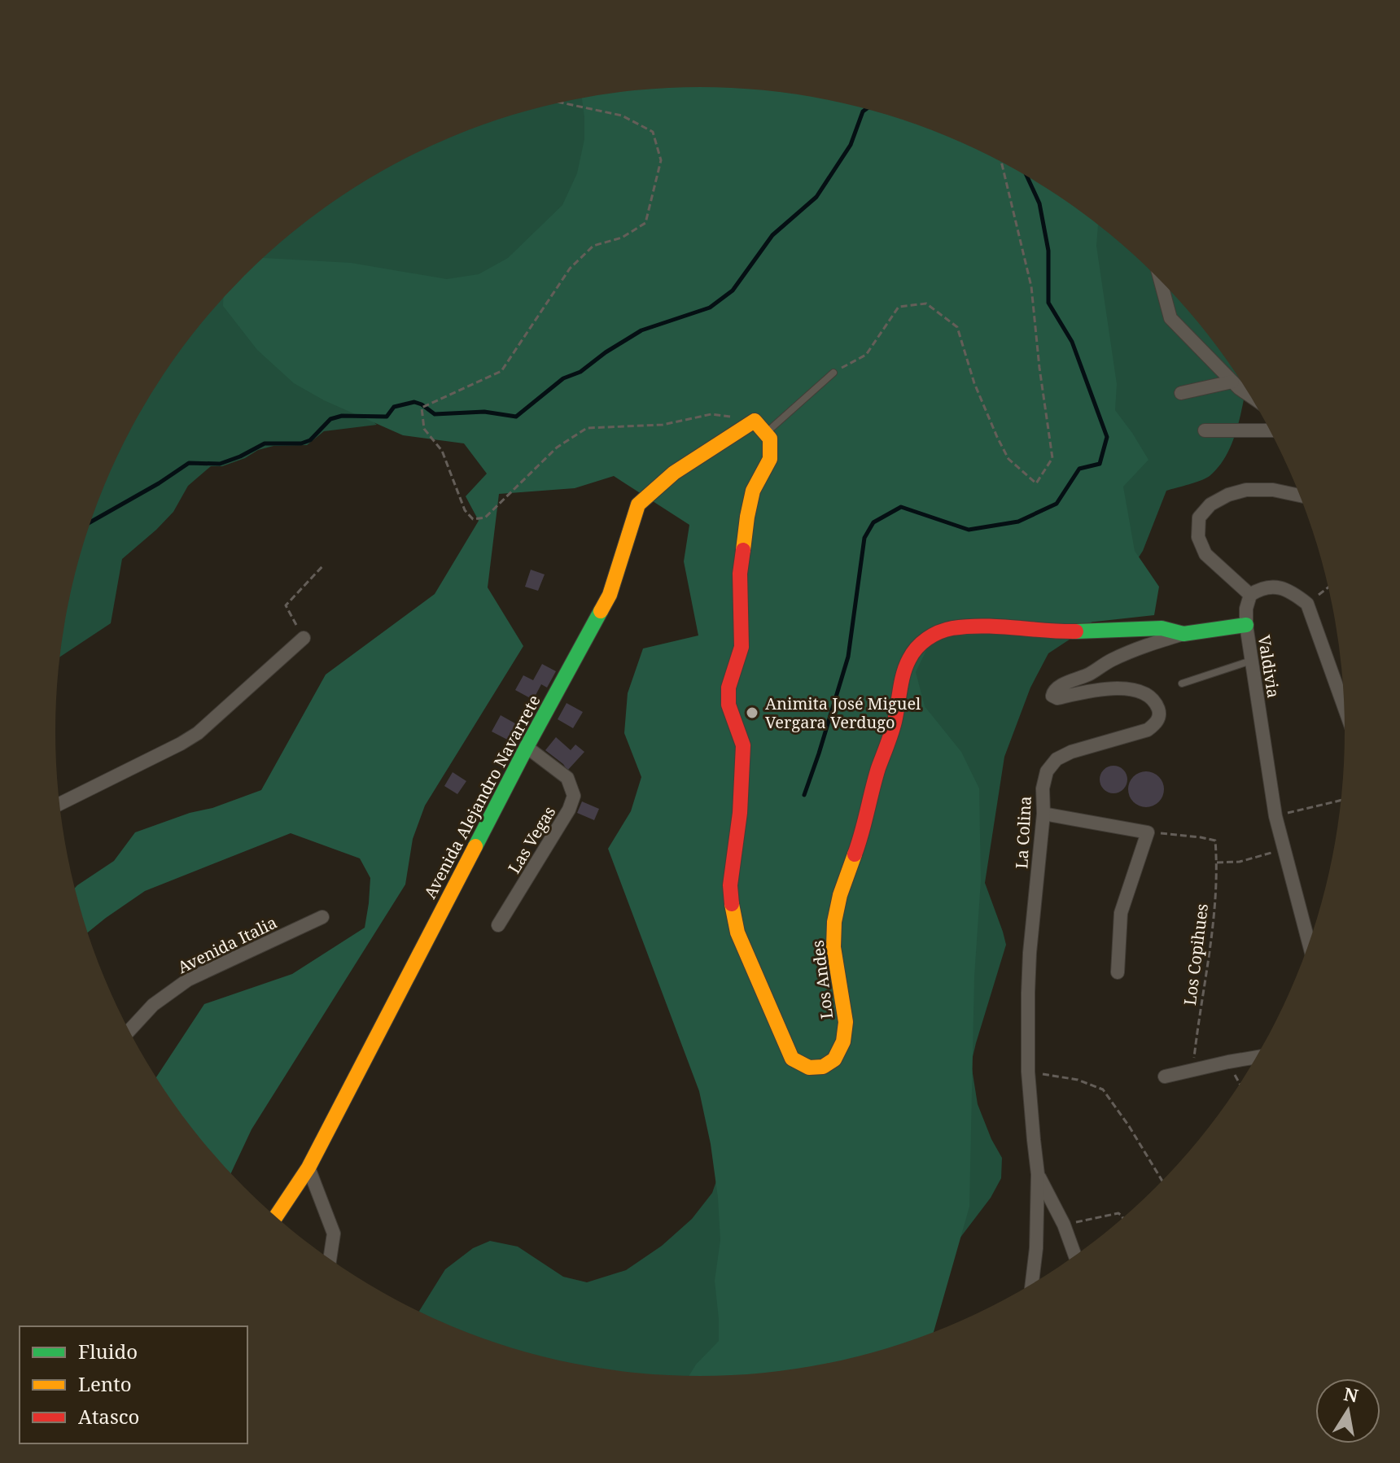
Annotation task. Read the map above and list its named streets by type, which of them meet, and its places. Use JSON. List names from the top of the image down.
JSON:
{
  "streets": {
    "street": [
      "Valdivia",
      "Avenida Alejandro Navarrete",
      "La Colina",
      "Las Vegas",
      "Avenida Italia",
      "Los Andes"
    ],
    "path": ["Los Copihues"]
  },
  "crossings": [
    ["Valdivia", "Los Andes"],
    ["Avenida Alejandro Navarrete", "Las Vegas"],
    ["La Colina", "Los Andes"]
  ],
  "places": ["Animita José Miguel Vergara Verdugo"],
  "legend": ["Fluido", "Lento", "Atasco"],
  "north": "top"
}
